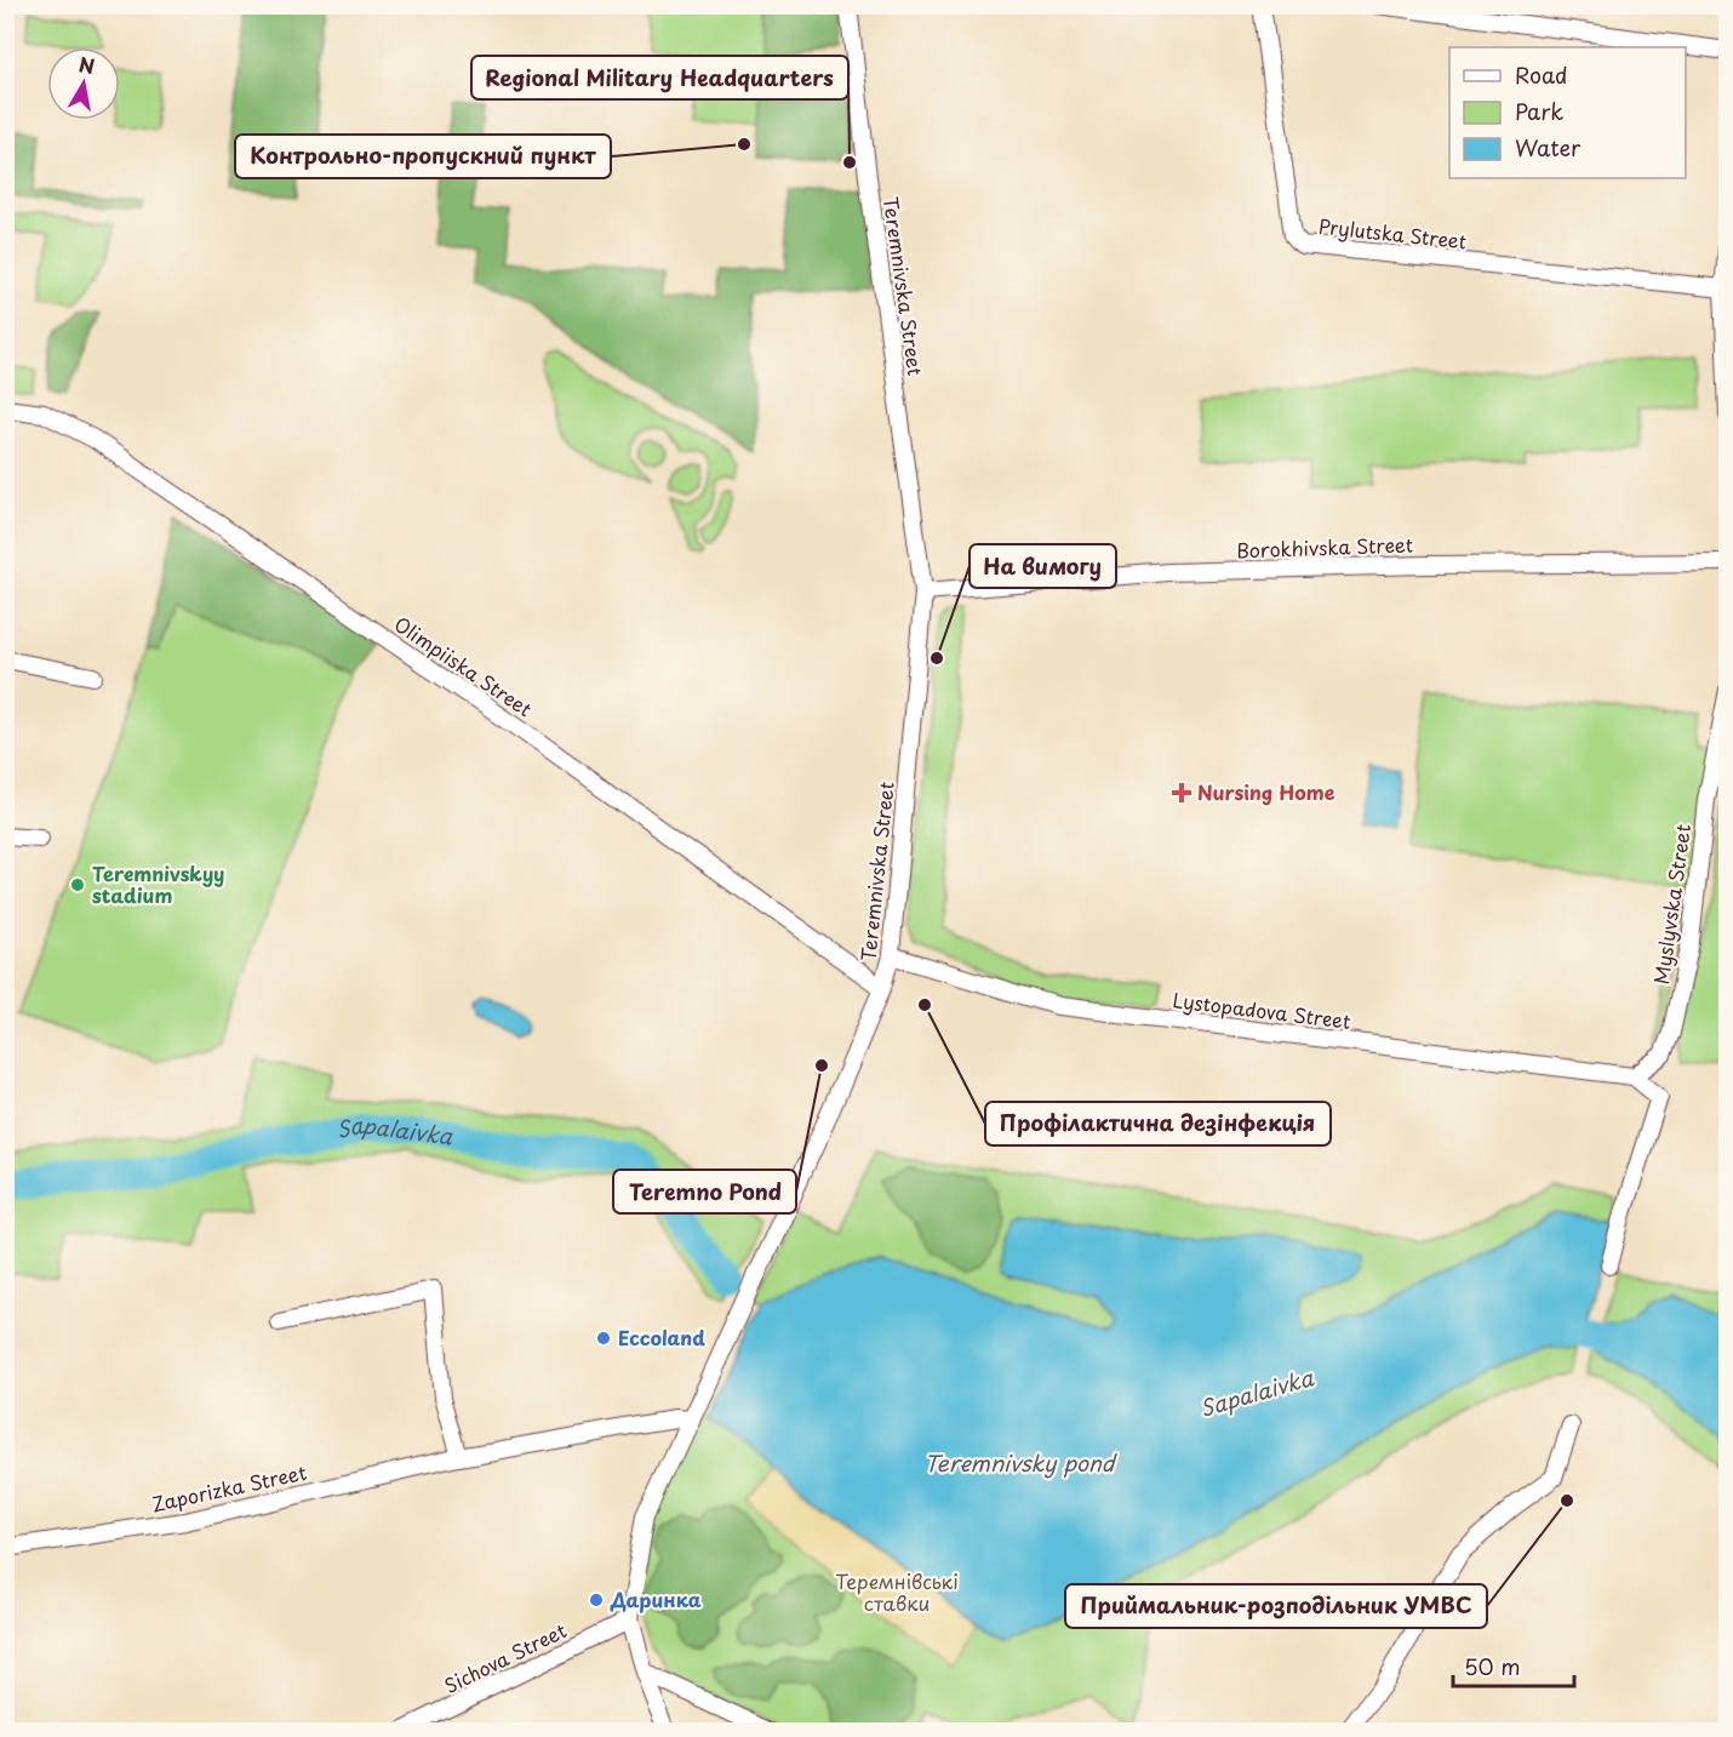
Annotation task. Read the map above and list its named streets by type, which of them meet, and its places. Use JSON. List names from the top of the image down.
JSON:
{
  "streets": {
    "street": [
      "Prylutska Street",
      "Teremnivska Street",
      "Borokhivska Street",
      "Olimpiiska Street",
      "Myslyvska Street",
      "Lystopadova Street",
      "Zaporizka Street",
      "Sichova Street"
    ]
  },
  "crossings": [
    ["Teremnivska Street", "Borokhivska Street"],
    ["Teremnivska Street", "Olimpiiska Street"],
    ["Teremnivska Street", "Lystopadova Street"],
    ["Teremnivska Street", "Zaporizka Street"],
    ["Teremnivska Street", "Sichova Street"],
    ["Myslyvska Street", "Lystopadova Street"]
  ],
  "water": ["Sapalaivka", "Teremnivsky pond"],
  "parks": ["Теремнівські ставки"],
  "places": {
    "other": [
      "Контрольно-пропускний пункт",
      "Regional Military Headquarters",
      "На вимогу",
      "Teremnivskyy stadium",
      "Профілактична дезінфекція",
      "Teremno Pond",
      "Eccoland",
      "Приймальник-розподільник УМВС",
      "Даринка"
    ],
    "health": ["Nursing Home"]
  },
  "legend": ["Road", "Park", "Water"],
  "scale_bar": "50 m",
  "north": "top"
}
